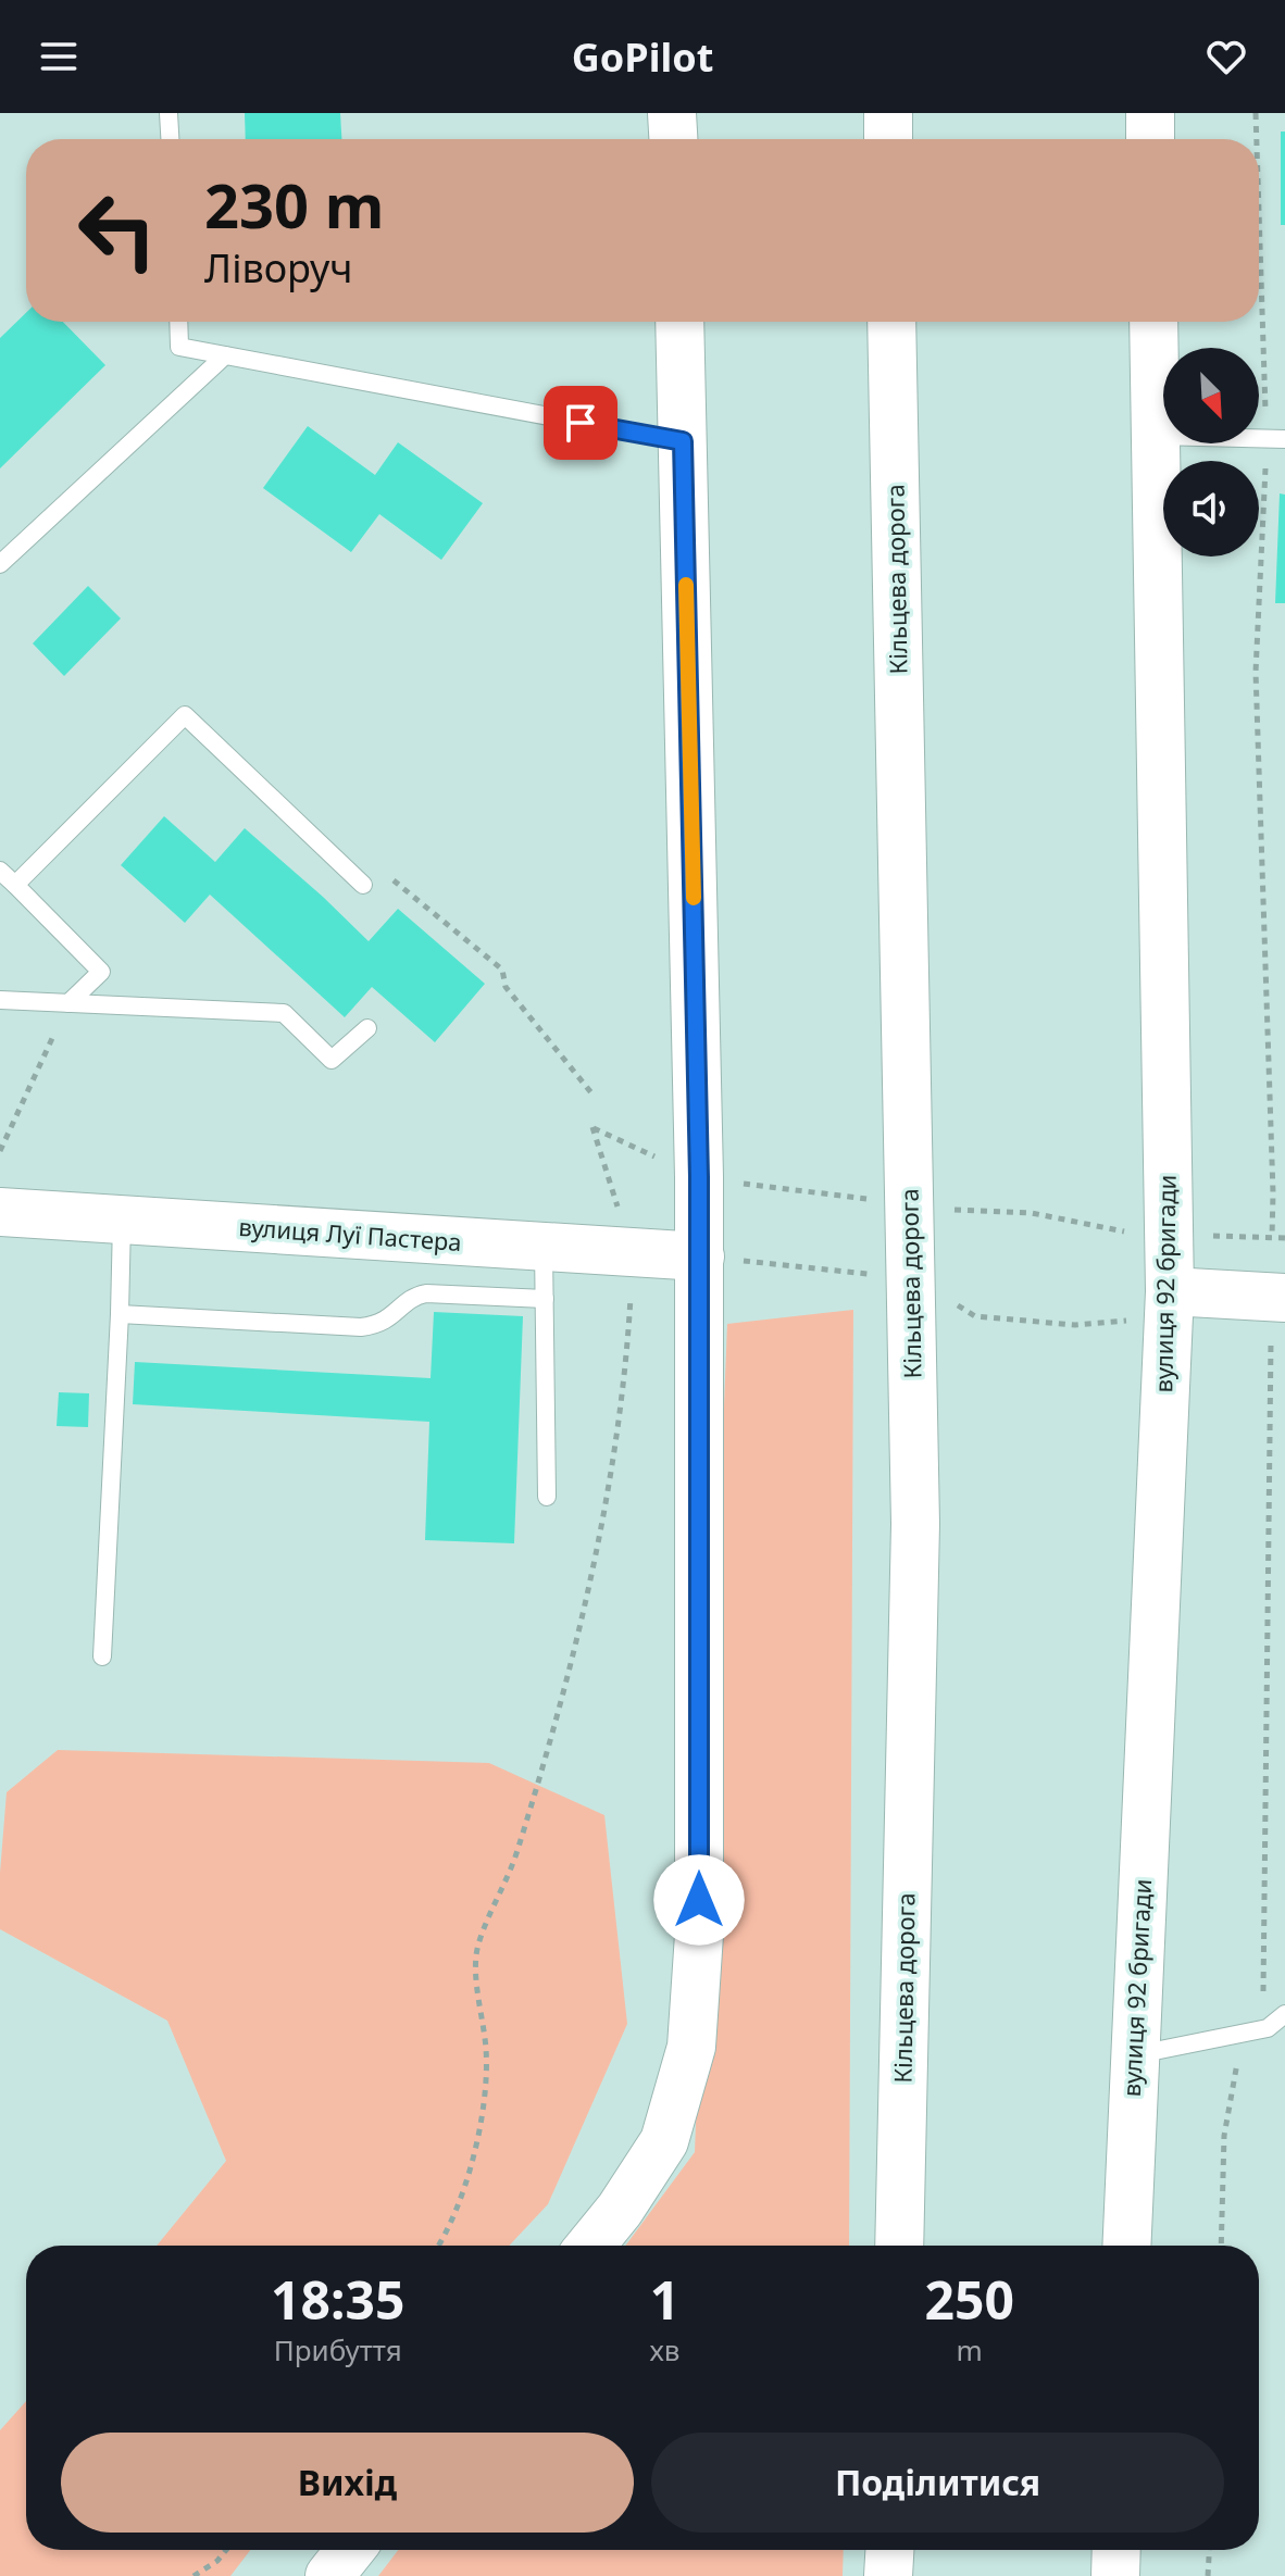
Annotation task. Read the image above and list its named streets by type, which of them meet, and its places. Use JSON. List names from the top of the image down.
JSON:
{
  "streets": {
    "main road": ["Кільцева дорога", "вулиця Луї Пастера", "вулиця 92 бригади"]
  },
  "north": "bottom right",
  "page": {
    "header": "GoPilot",
    "turn": ["230 m", "Ліворуч"],
    "eta": [
      "18:35",
      "Прибуття",
      "1",
      "хв",
      "250",
      "m"
    ],
    "buttons": ["Вихід", "Поділитися"]
  }
}
